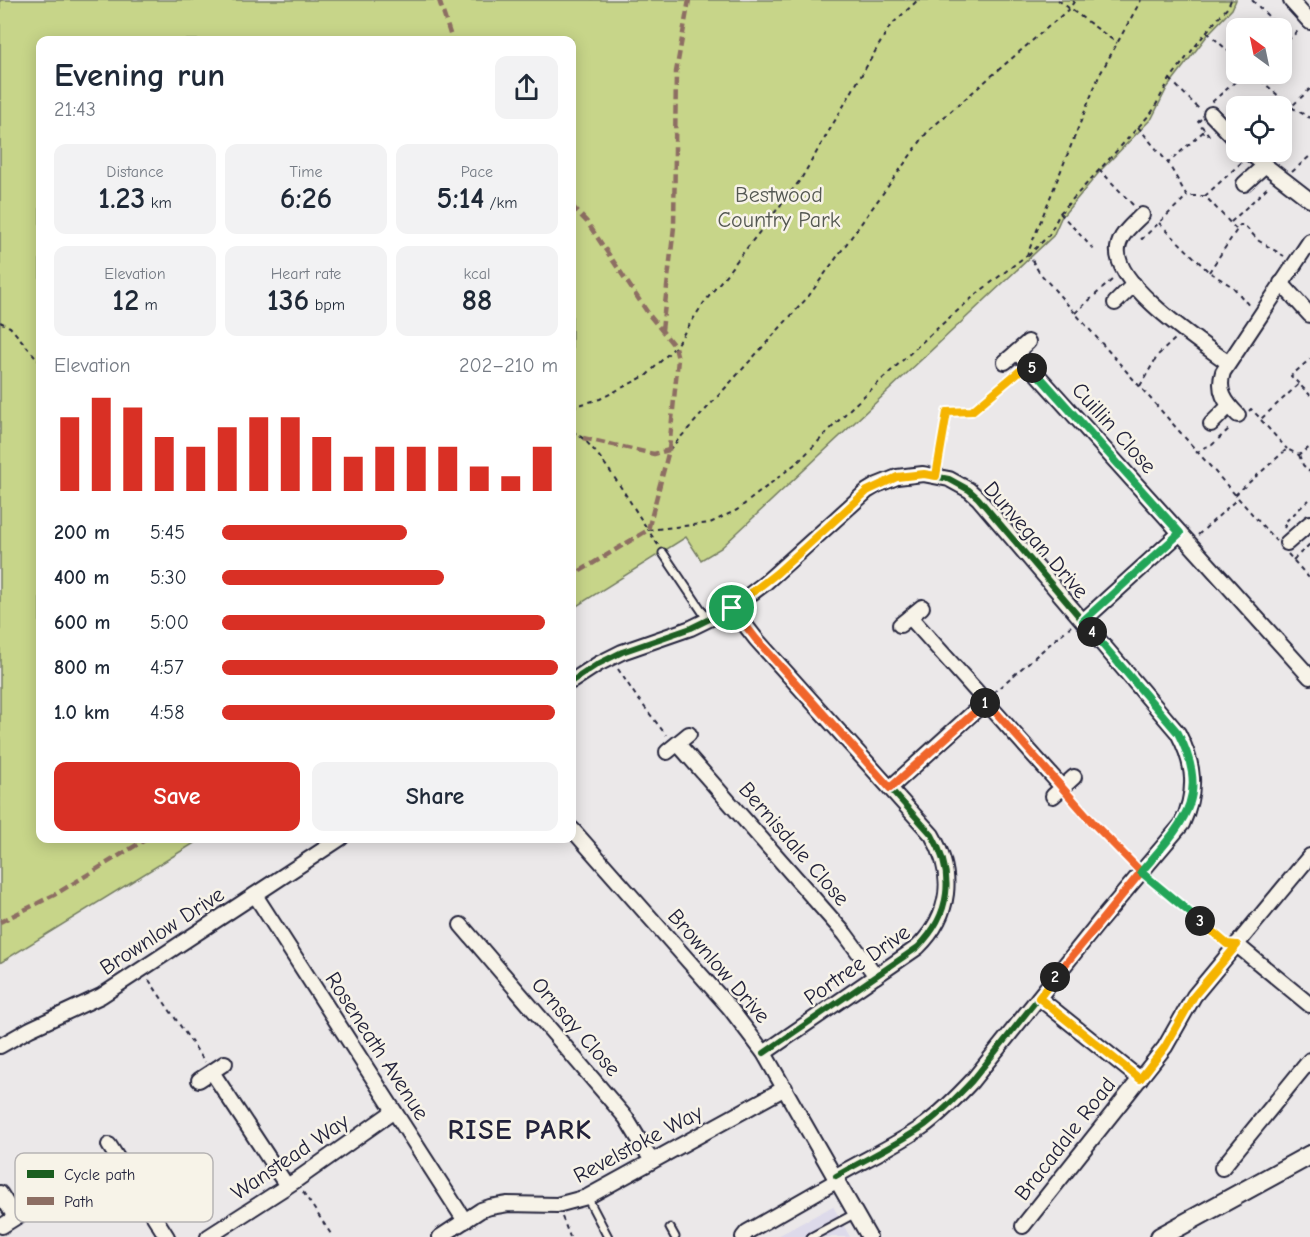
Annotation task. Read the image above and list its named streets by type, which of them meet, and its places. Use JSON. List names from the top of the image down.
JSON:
{
  "streets": {
    "street": [
      "Cuillin Close",
      "Dunvegan Drive",
      "Bernisdale Close",
      "Brownlow Drive",
      "Portree Drive",
      "Ornsay Close",
      "Roseneath Avenue",
      "Bracadale Road",
      "Revelstoke Way",
      "Wanstead Way"
    ]
  },
  "crossings": [
    ["Dunvegan Drive", "Brownlow Drive"],
    ["Dunvegan Drive", "Portree Drive"],
    ["Dunvegan Drive", "Bracadale Road"],
    ["Bernisdale Close", "Portree Drive"],
    ["Brownlow Drive", "Portree Drive"],
    ["Brownlow Drive", "Roseneath Avenue"],
    ["Brownlow Drive", "Revelstoke Way"],
    ["Ornsay Close", "Revelstoke Way"],
    ["Roseneath Avenue", "Revelstoke Way"],
    ["Roseneath Avenue", "Wanstead Way"]
  ],
  "districts": ["RISE PARK"],
  "parks": ["Bestwood Country Park"],
  "legend": ["Cycle path", "Path"],
  "north": "top left",
  "page": {
    "heading": ["Evening run", "21:43"],
    "stats": [
      ["Distance", "1.23 km"],
      ["Time", "6:26"],
      ["Pace", "5:14 /km"],
      ["Elevation", "12 m"],
      ["Heart rate", "136 bpm"],
      ["kcal", "88"]
    ],
    "chart": ["Elevation", "202–210 m"],
    "pins": [
      "5",
      "4",
      "1",
      "3",
      "2"
    ],
    "list": [
      {
        "name": "200 m",
        "note": "5:45"
      },
      {
        "name": "400 m",
        "note": "5:30"
      },
      {
        "name": "600 m",
        "note": "5:00"
      },
      {
        "name": "800 m",
        "note": "4:57"
      },
      {
        "name": "1.0 km",
        "note": "4:58"
      }
    ],
    "buttons": ["Save", "Share"]
  }
}
